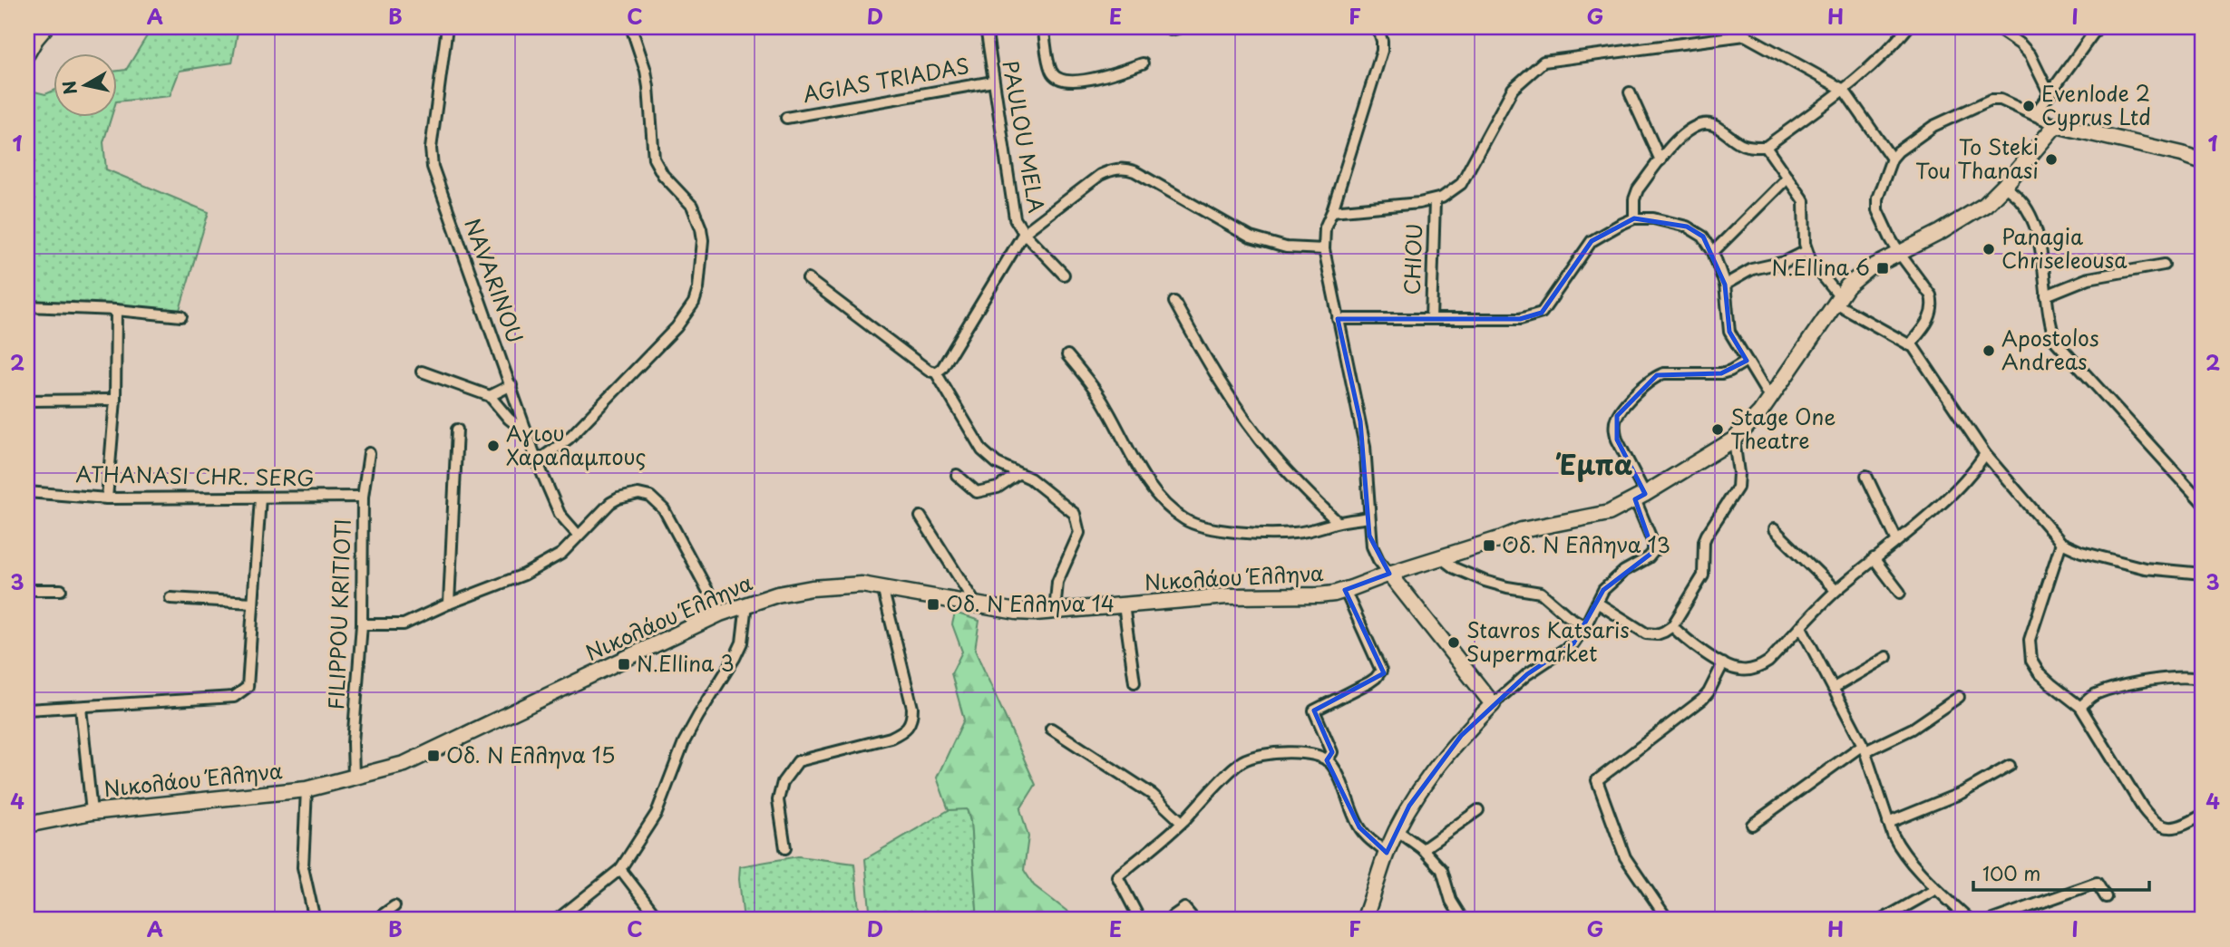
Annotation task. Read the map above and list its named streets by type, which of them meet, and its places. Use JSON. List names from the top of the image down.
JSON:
{
  "streets": {
    "street": [
      "AGIAS TRIADAS",
      "PAULOU MELA",
      "CHIOU",
      "NAVARINOU",
      "ATHANASI CHR. SERG",
      "Νικολάου Έλληνα",
      "FILIPPOU KRITIOTI"
    ]
  },
  "crossings": [
    ["AGIAS TRIADAS", "PAULOU MELA"],
    ["ATHANASI CHR. SERG", "FILIPPOU KRITIOTI"],
    ["Νικολάου Έλληνα", "FILIPPOU KRITIOTI"]
  ],
  "districts": ["Έμπα"],
  "places": {
    "other": [
      "Evenlode 2 Cyprus Ltd",
      "To Steki Tou Thanasi",
      "Panagia Chriseleousa",
      "Apostolos Andreas",
      "Stage One Theatre",
      "Αγιου Χαραλαμπους",
      "Stavros Katsaris Supermarket"
    ],
    "transit": [
      "N.Ellina 6",
      "Οδ. Ν Ελληνα 13",
      "Οδ. Ν Ελληνα 14",
      "N.Ellina 3",
      "Οδ. Ν Ελληνα 15"
    ]
  },
  "scale_bar": "100 m",
  "north": "left",
  "grid": {
    "columns": [
      "A",
      "B",
      "C",
      "D",
      "E",
      "F",
      "G",
      "H",
      "I"
    ],
    "rows": [
      "1",
      "2",
      "3",
      "4"
    ]
  }
}
